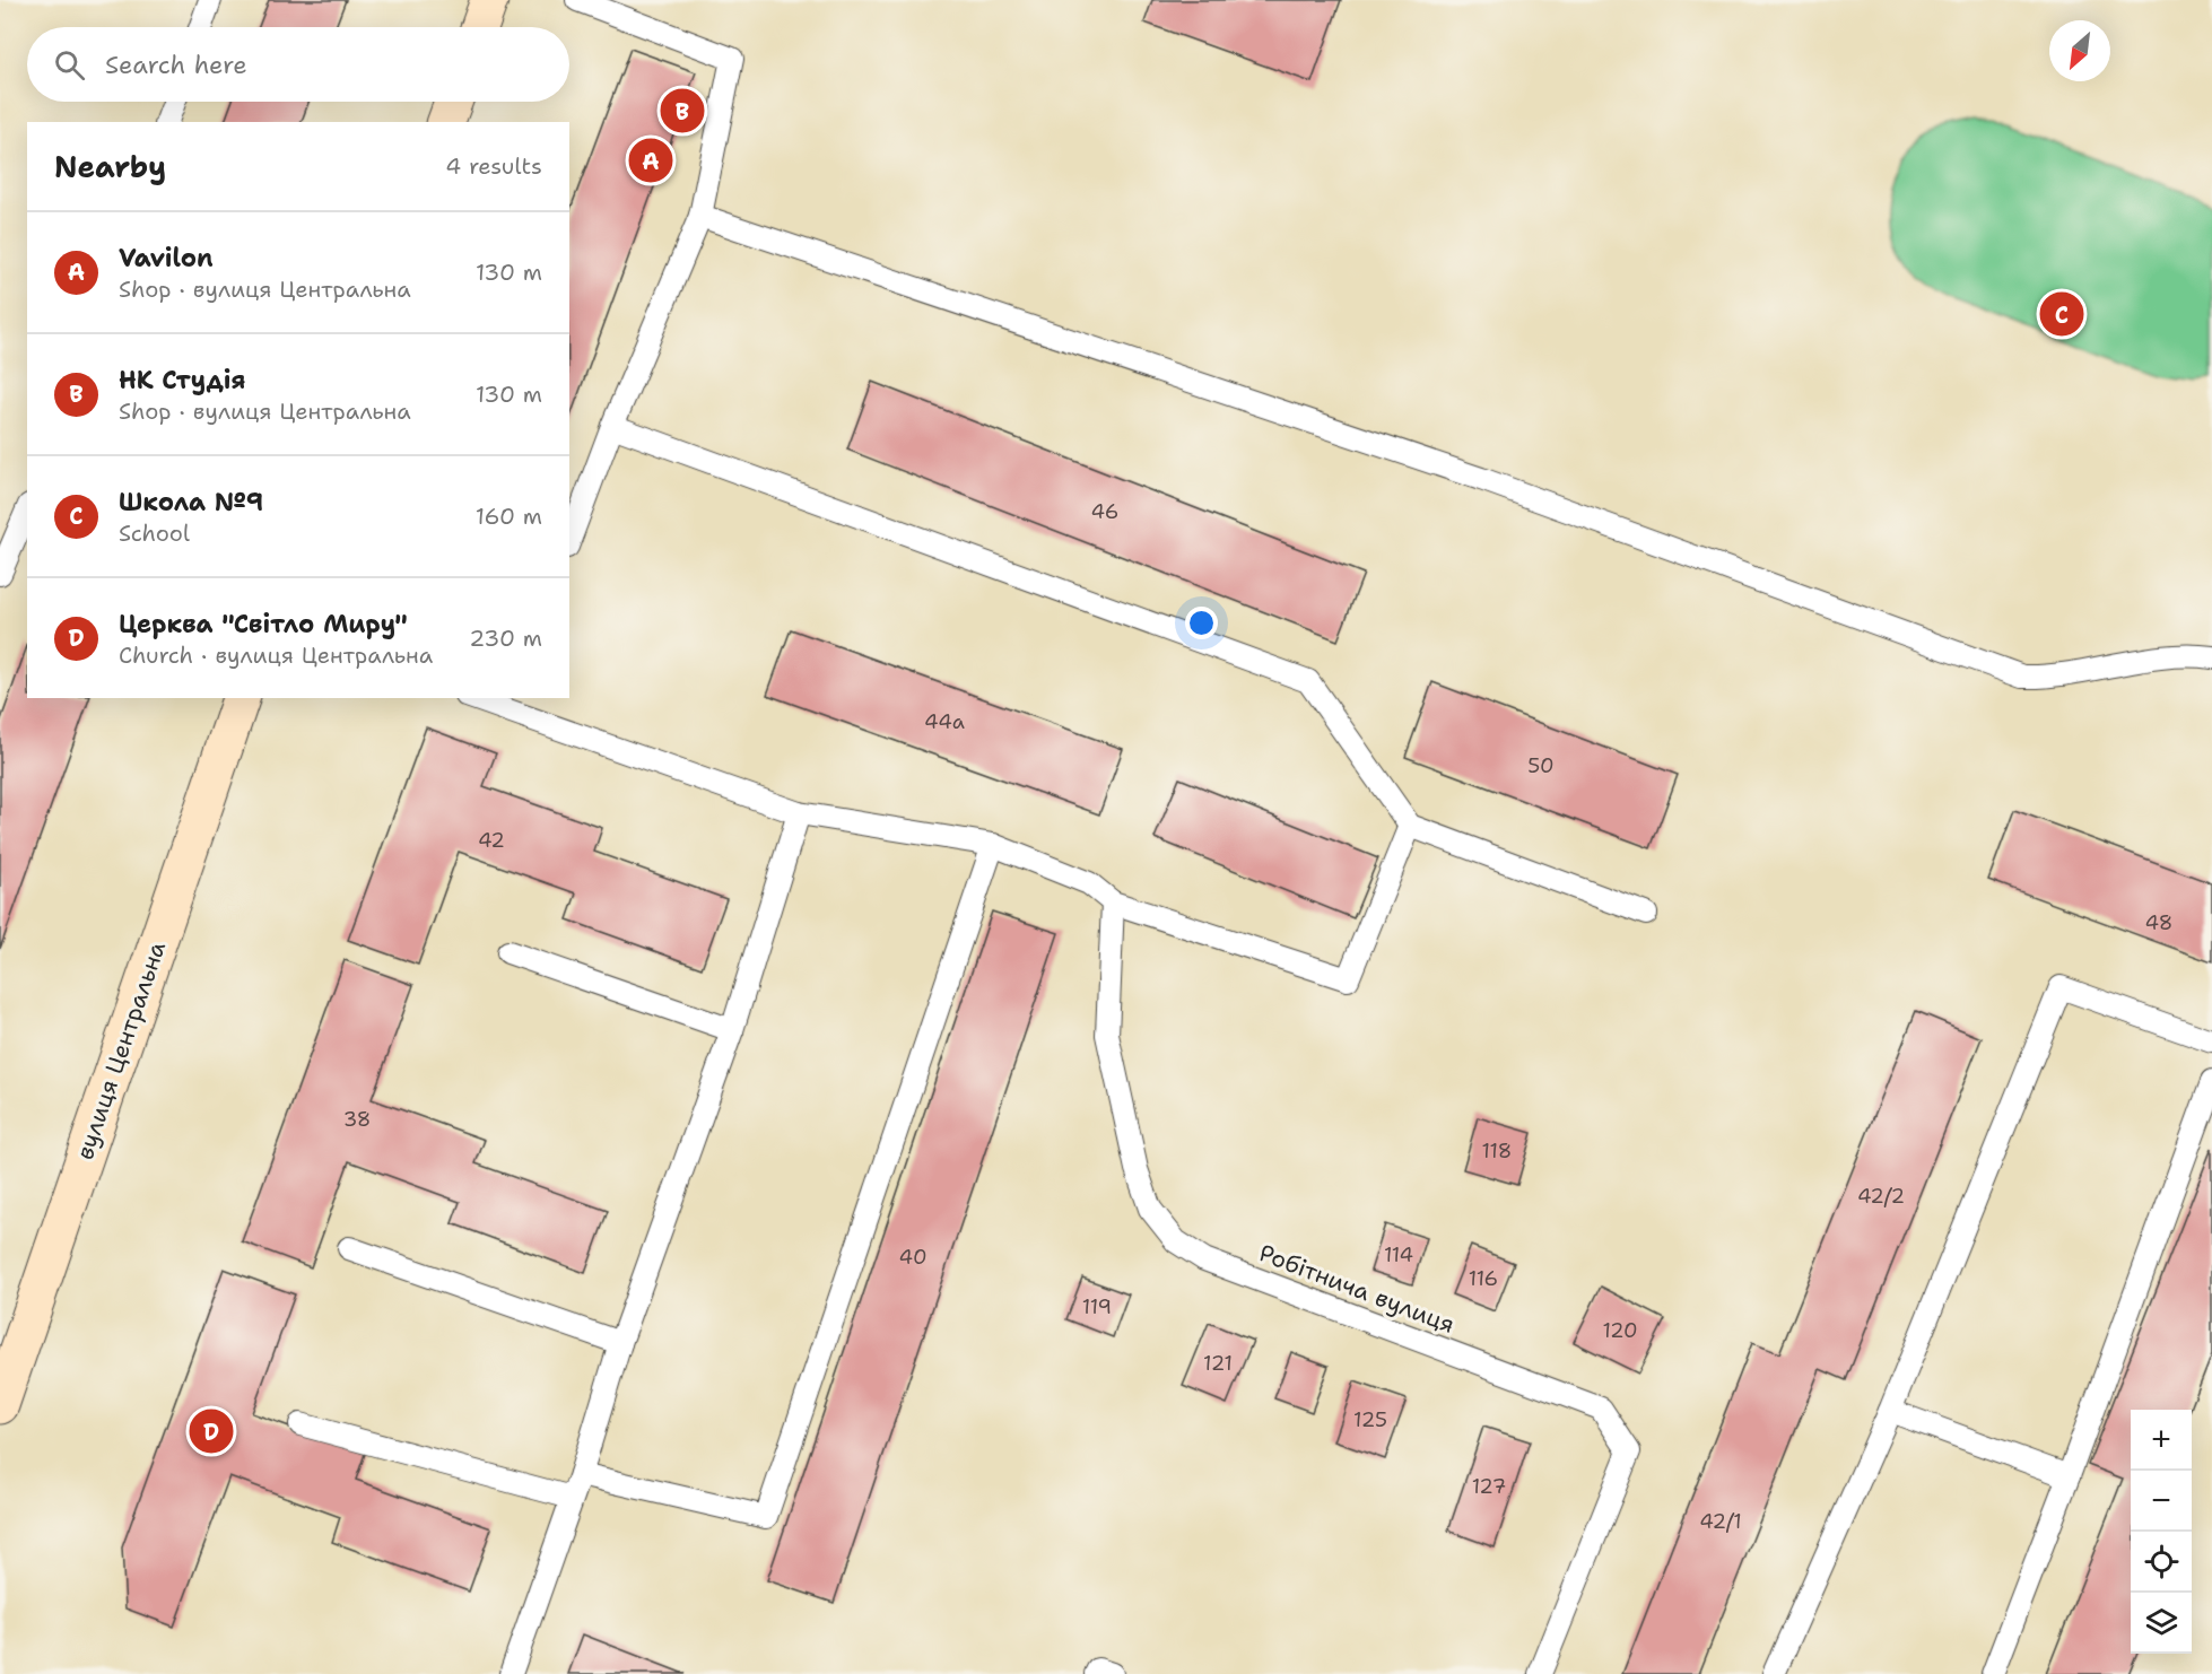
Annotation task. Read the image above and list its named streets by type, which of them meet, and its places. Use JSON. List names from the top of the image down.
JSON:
{
  "streets": {
    "street": ["вулиця Центральна"],
    "lane": ["Робітнича вулиця"]
  },
  "house_numbers": [
    "46",
    "44а",
    "50",
    "42",
    "48",
    "38",
    "118",
    "42/2",
    "114",
    "40",
    "116",
    "119",
    "120",
    "121",
    "125",
    "127",
    "42/1"
  ],
  "north": "bottom left",
  "page": {
    "search": "Search here",
    "pins": [
      "B",
      "A",
      "C",
      "D"
    ],
    "heading": ["Nearby", "4 results"],
    "list": [
      {
        "mark": "A",
        "name": "Vavilon",
        "note": "Shop · вулиця Центральна",
        "value": "130 m"
      },
      {
        "mark": "B",
        "name": "НК Студія",
        "note": "Shop · вулиця Центральна",
        "value": "130 m"
      },
      {
        "mark": "C",
        "name": "Школа №9",
        "note": "School",
        "value": "160 m"
      },
      {
        "mark": "D",
        "name": "Церква \"Світло Миру\"",
        "note": "Church · вулиця Центральна",
        "value": "230 m"
      }
    ],
    "map_buttons": ["+", "−"]
  }
}
